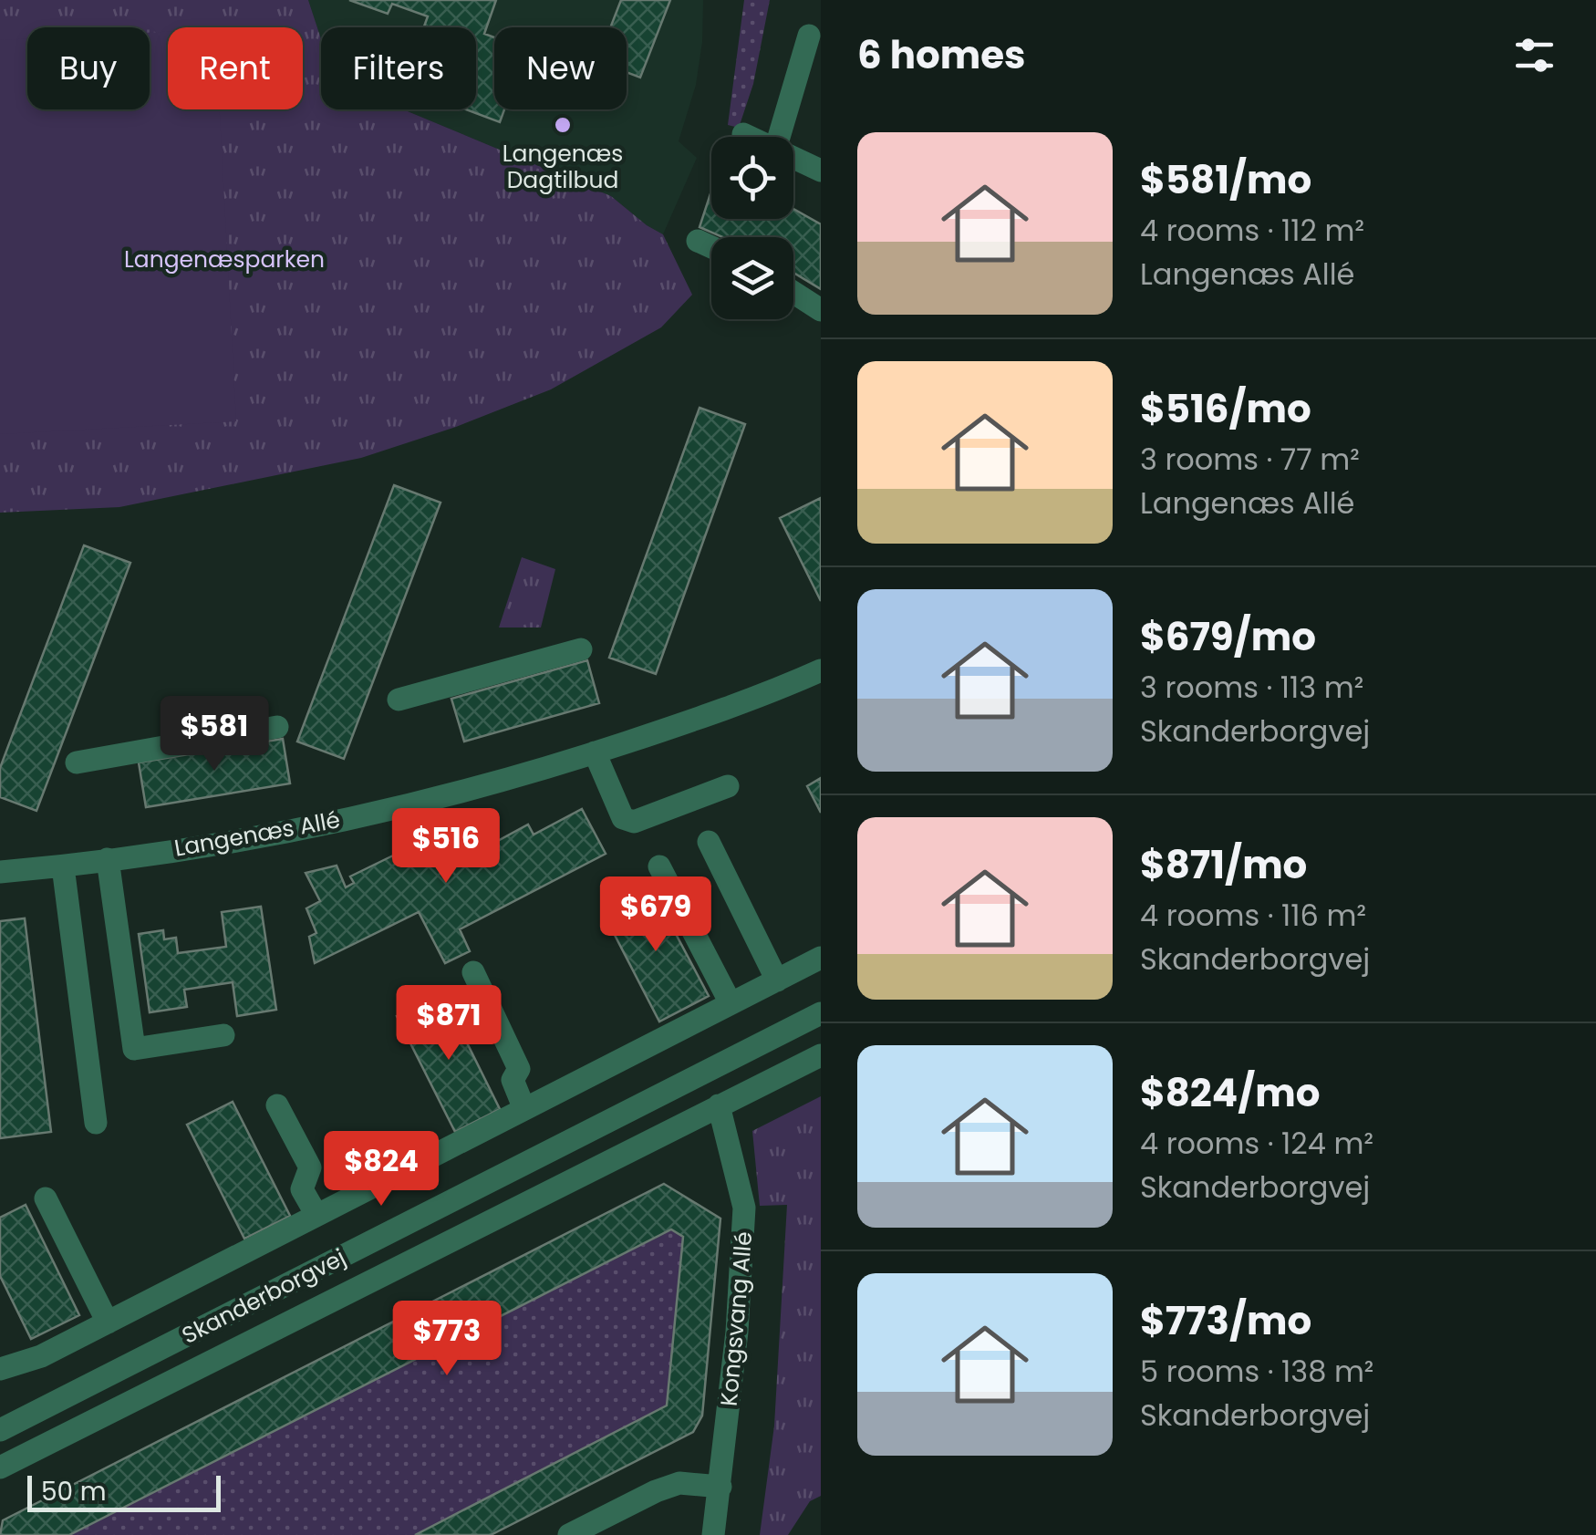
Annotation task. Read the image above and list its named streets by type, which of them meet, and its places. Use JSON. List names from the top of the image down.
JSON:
{
  "streets": {
    "street": ["Langenæs Allé", "Skanderborgvej", "Kongsvang Allé"]
  },
  "crossings": [
    ["Skanderborgvej", "Kongsvang Allé"]
  ],
  "parks": ["Langenæsparken"],
  "places": ["Langenæs Dagtilbud"],
  "scale_bar": "50 m",
  "page": {
    "heading": "6 homes",
    "chip": [
      "Buy",
      "Rent",
      "Filters",
      "New"
    ],
    "list": [
      {
        "name": "$581/mo",
        "note": "4 rooms · 112 m² · Langenæs Allé"
      },
      {
        "name": "$516/mo",
        "note": "3 rooms · 77 m² · Langenæs Allé"
      },
      {
        "name": "$679/mo",
        "note": "3 rooms · 113 m² · Skanderborgvej"
      },
      {
        "name": "$871/mo",
        "note": "4 rooms · 116 m² · Skanderborgvej"
      },
      {
        "name": "$824/mo",
        "note": "4 rooms · 124 m² · Skanderborgvej"
      },
      {
        "name": "$773/mo",
        "note": "5 rooms · 138 m² · Skanderborgvej"
      }
    ],
    "price": [
      "$581",
      "$516",
      "$679",
      "$871",
      "$824",
      "$773"
    ],
    "scale": "50 m"
  }
}
